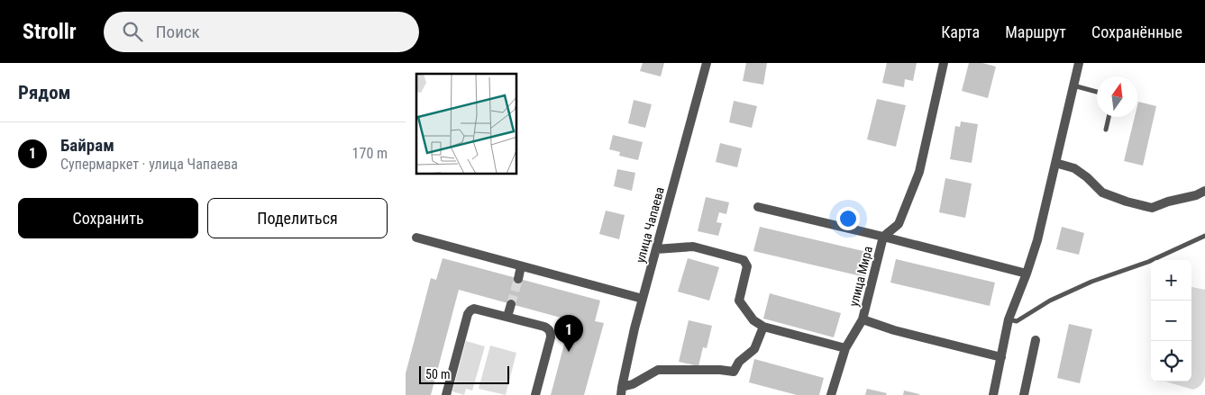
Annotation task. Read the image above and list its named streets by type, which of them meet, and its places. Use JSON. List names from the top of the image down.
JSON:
{
  "streets": {
    "street": ["улица Чапаева", "улица Мира"]
  },
  "scale_bar": "50 m",
  "north": "top",
  "page": {
    "header": "Strollr",
    "search": "Поиск",
    "nav": ["Карта", "Маршрут", "Сохранённые"],
    "heading": "Рядом",
    "list": [
      {
        "mark": "1",
        "name": "Байрам",
        "note": "Супермаркет · улица Чапаева",
        "value": "170 m"
      }
    ],
    "buttons": ["Сохранить", "Поделиться"],
    "map_buttons": ["+", "−"],
    "pins": "1",
    "scale": "50 m"
  }
}
